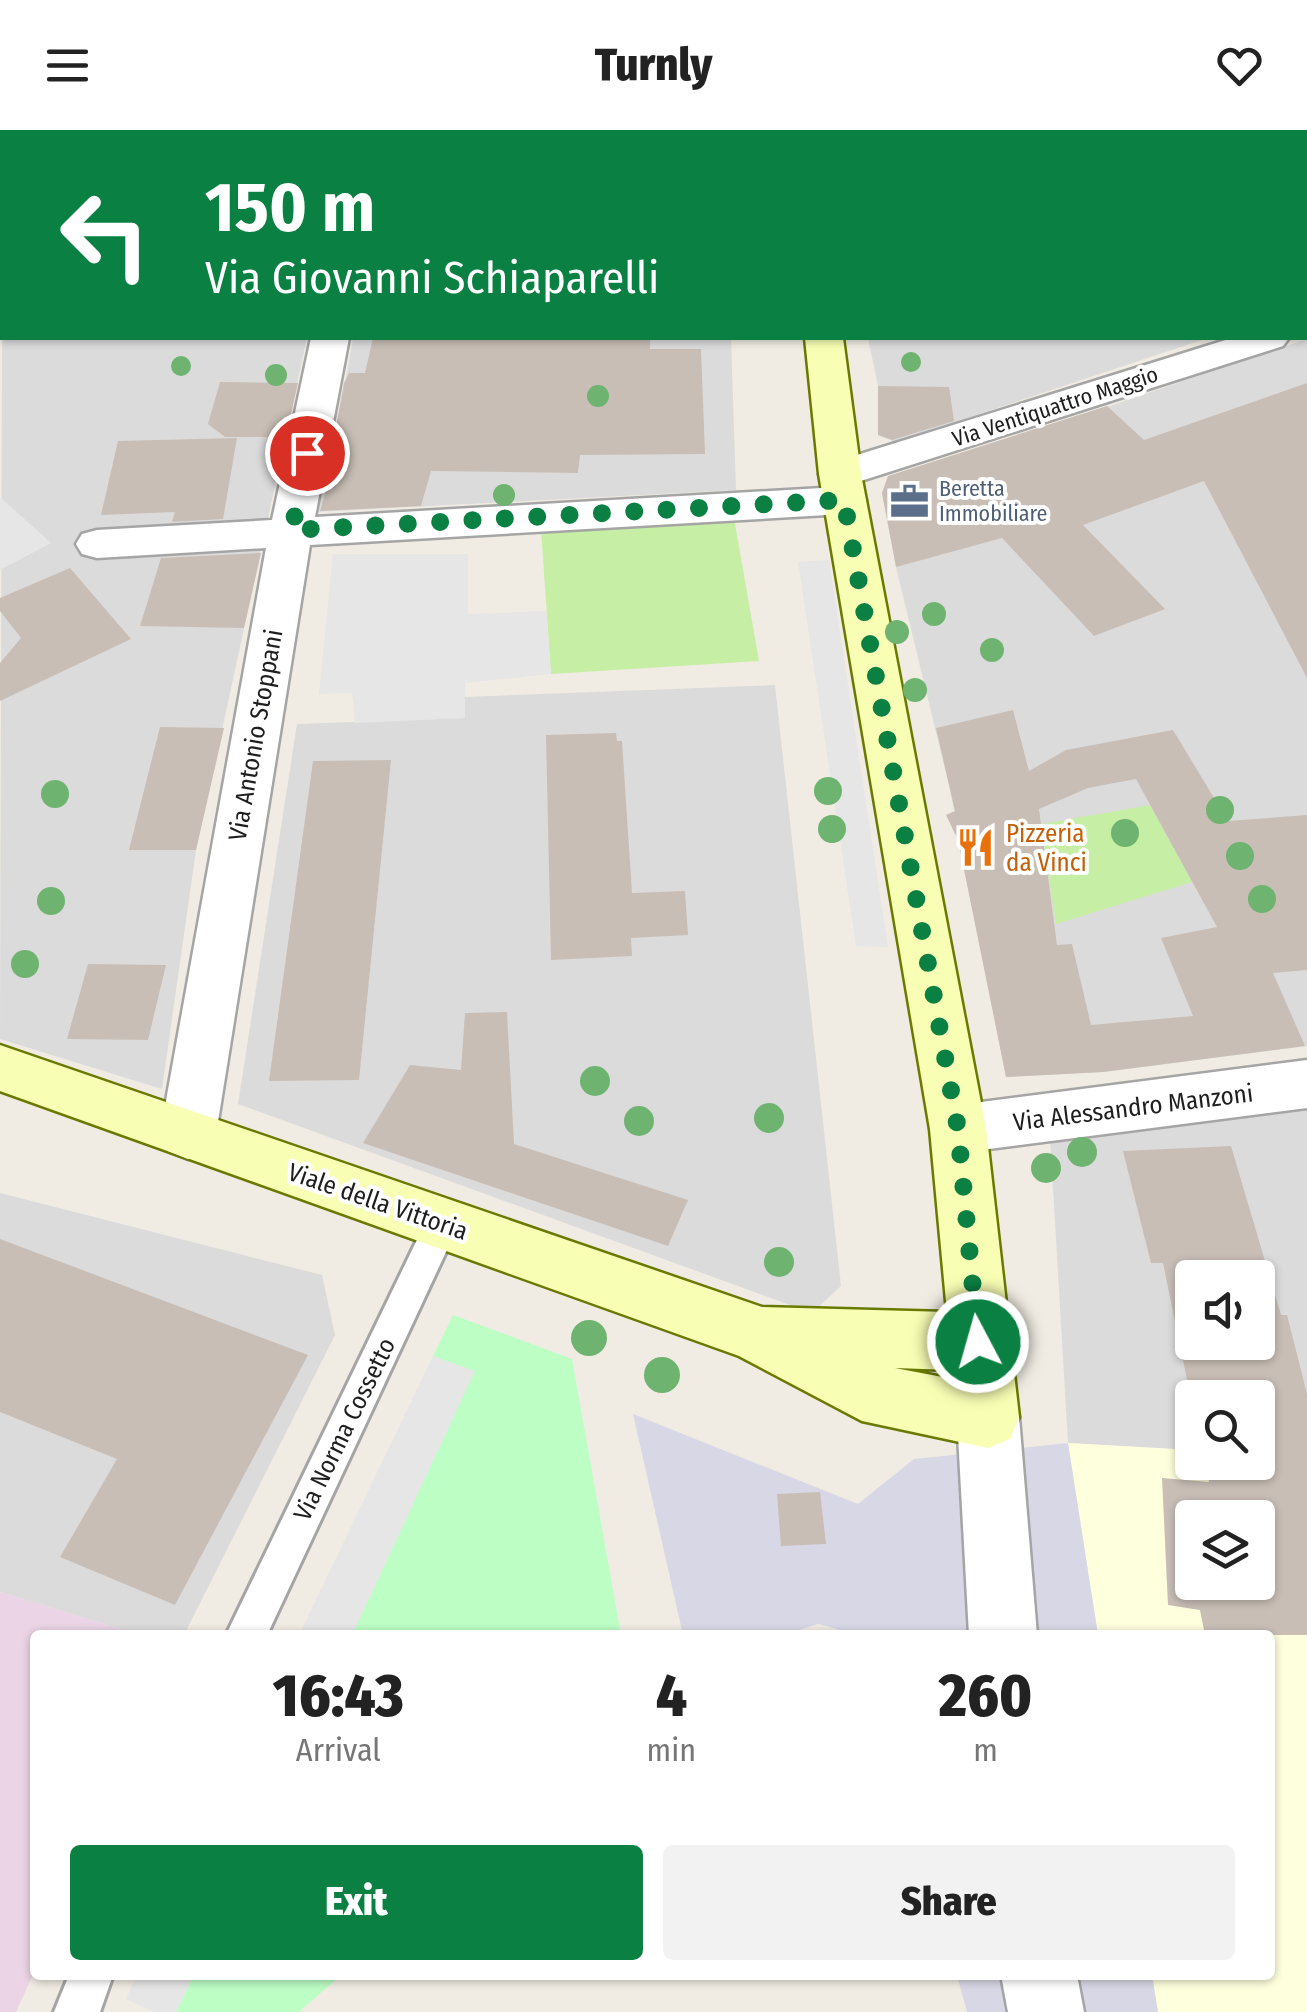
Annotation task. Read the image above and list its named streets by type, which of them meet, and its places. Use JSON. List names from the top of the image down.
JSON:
{
  "streets": {
    "street": [
      "Via Ventiquattro Maggio",
      "Via Antonio Stoppani",
      "Via Alessandro Manzoni",
      "Viale della Vittoria"
    ],
    "lane": ["Via Norma Cossetto"]
  },
  "crossings": [
    ["Via Ventiquattro Maggio", "Via Antonio Stoppani"],
    ["Via Antonio Stoppani", "Viale della Vittoria"],
    ["Viale della Vittoria", "Via Norma Cossetto"]
  ],
  "places": {
    "office": ["Beretta Immobiliare"],
    "restaurant": ["Pizzeria da Vinci"]
  },
  "page": {
    "header": "Turnly",
    "turn": ["150 m", "Via Giovanni Schiaparelli"],
    "eta": [
      "16:43",
      "Arrival",
      "4",
      "min",
      "260",
      "m"
    ],
    "buttons": ["Exit", "Share"]
  }
}
